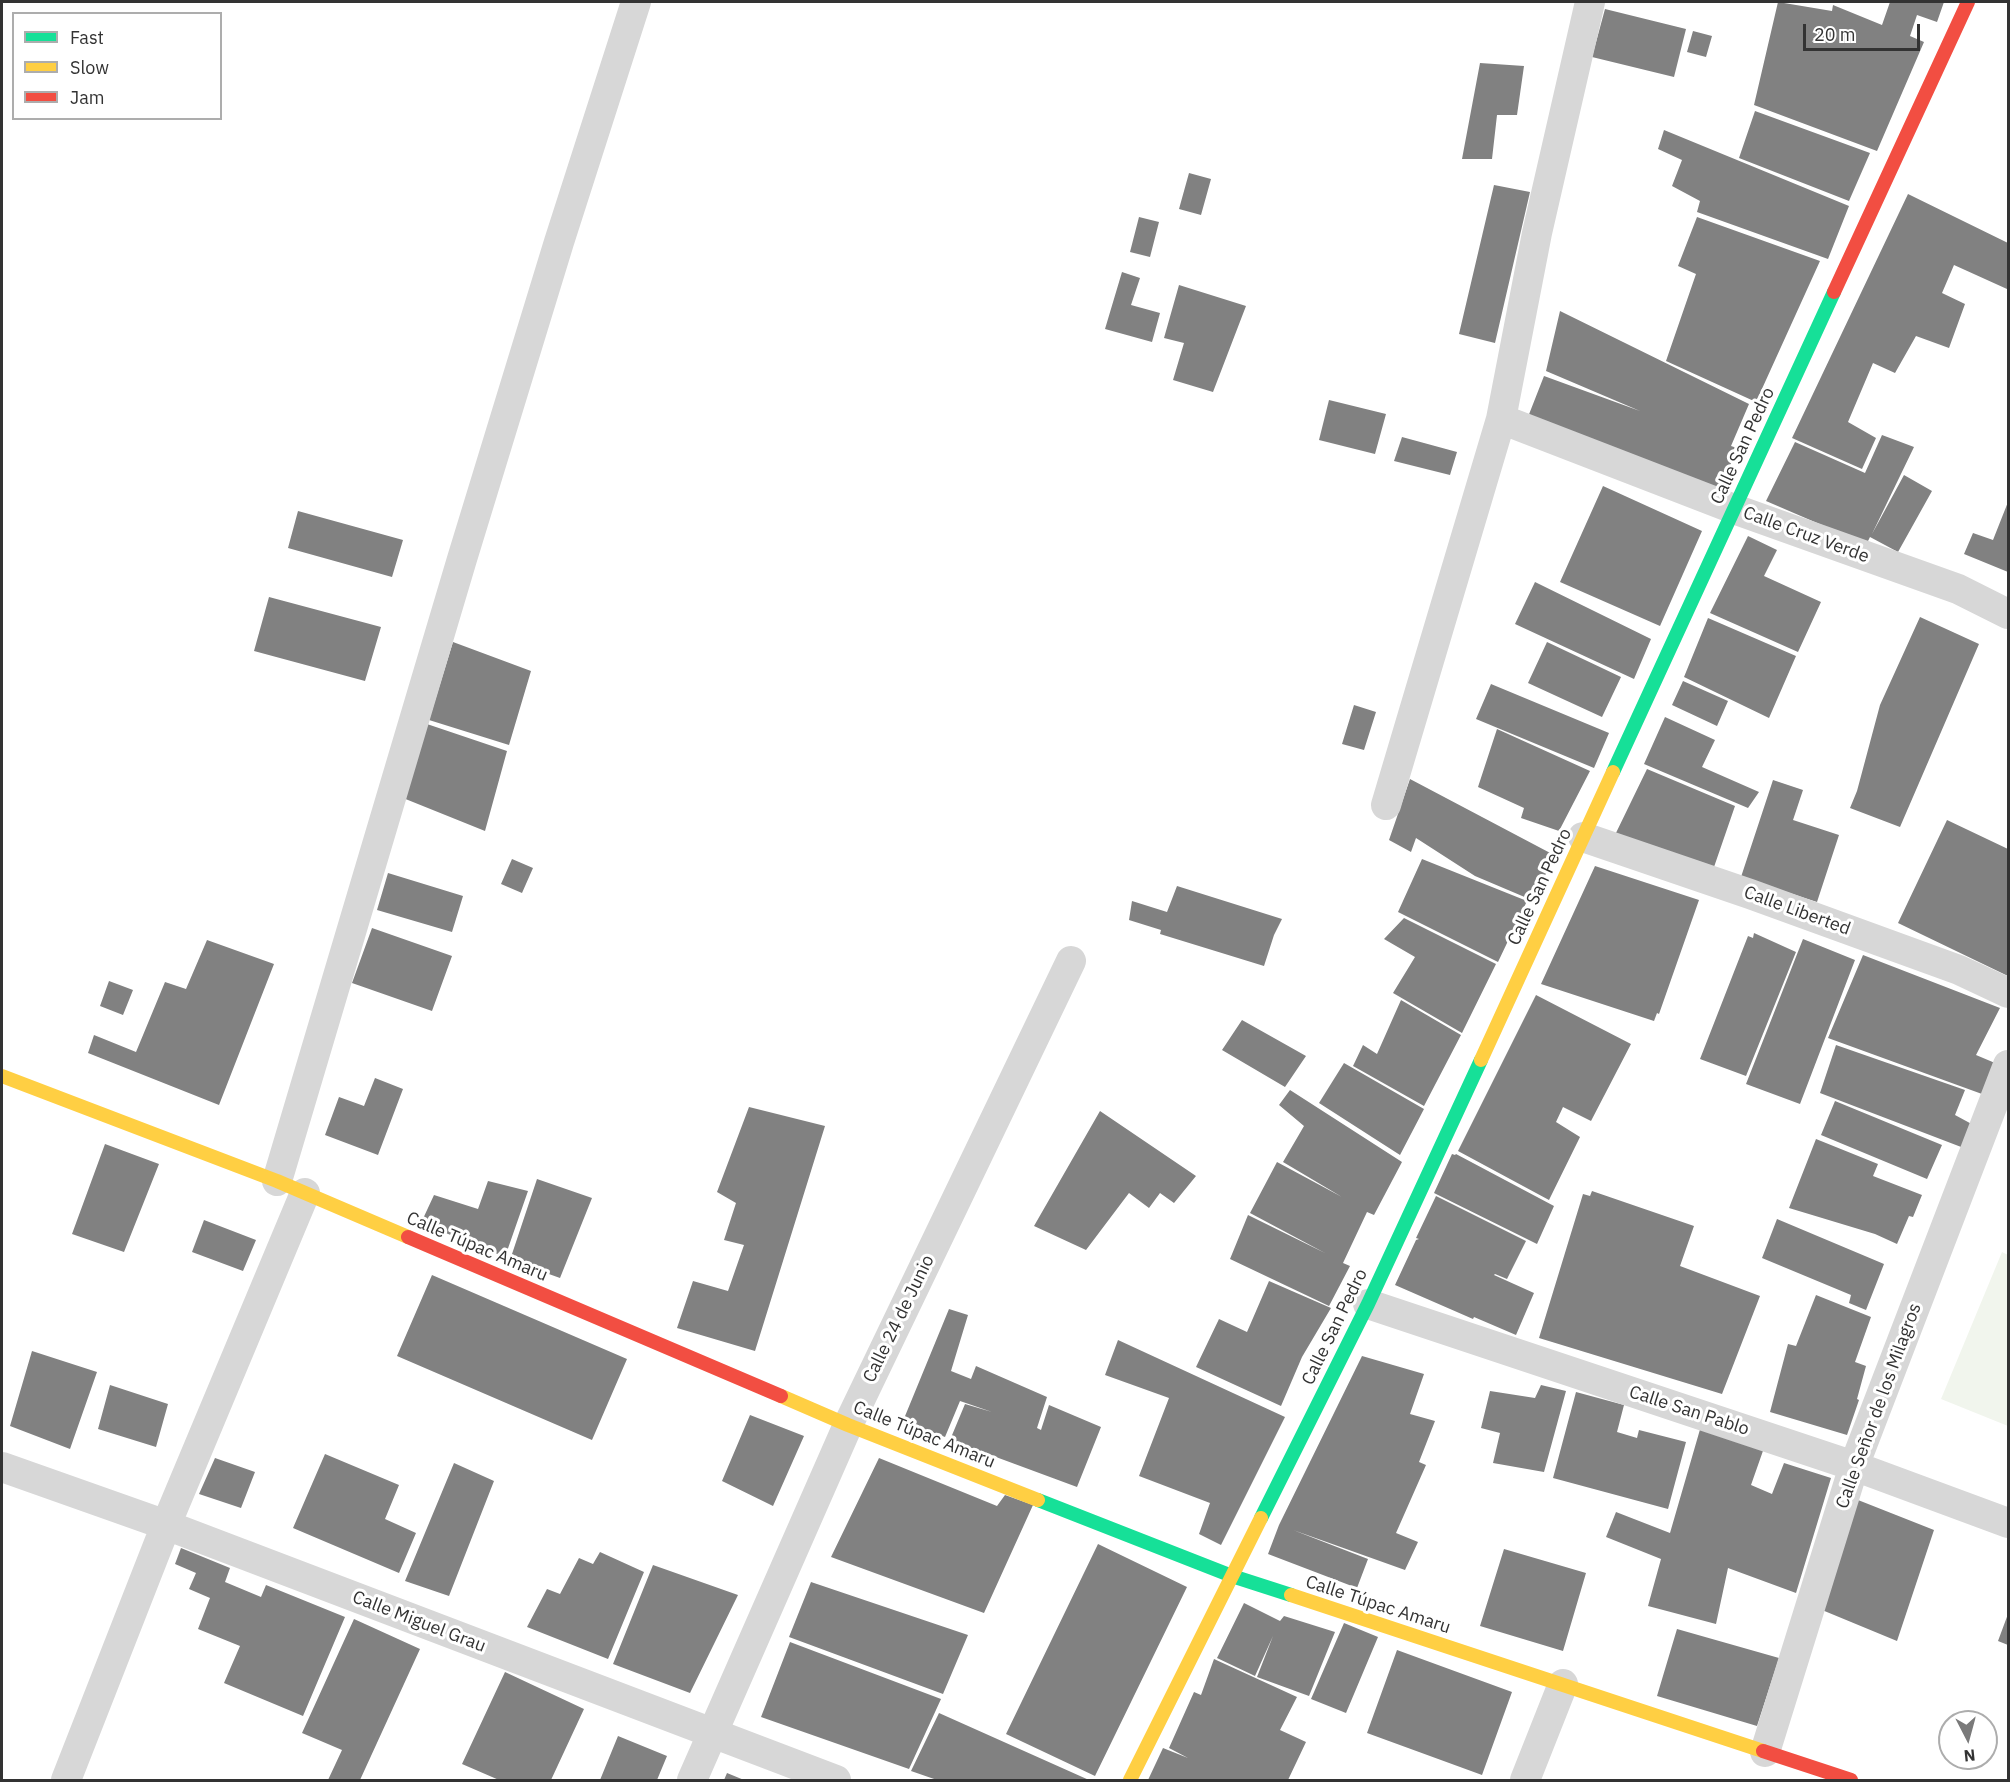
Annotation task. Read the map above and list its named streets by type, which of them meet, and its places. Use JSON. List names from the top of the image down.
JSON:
{
  "streets": {
    "street": [
      "Calle San Pedro",
      "Calle Cruz Verde",
      "Calle Liberted",
      "Calle Túpac Amaru",
      "Calle 24 de Junio",
      "Calle Señor de los Milagros",
      "Calle San Pablo",
      "Calle Miguel Grau"
    ]
  },
  "crossings": [
    ["Calle San Pedro", "Calle Cruz Verde"],
    ["Calle San Pedro", "Calle Liberted"],
    ["Calle San Pedro", "Calle Túpac Amaru"],
    ["Calle San Pedro", "Calle San Pablo"],
    ["Calle Túpac Amaru", "Calle 24 de Junio"],
    ["Calle Túpac Amaru", "Calle Señor de los Milagros"],
    ["Calle 24 de Junio", "Calle Miguel Grau"],
    ["Calle Señor de los Milagros", "Calle San Pablo"]
  ],
  "legend": ["Fast", "Slow", "Jam"],
  "scale_bar": "20 m",
  "north": "bottom"
}
